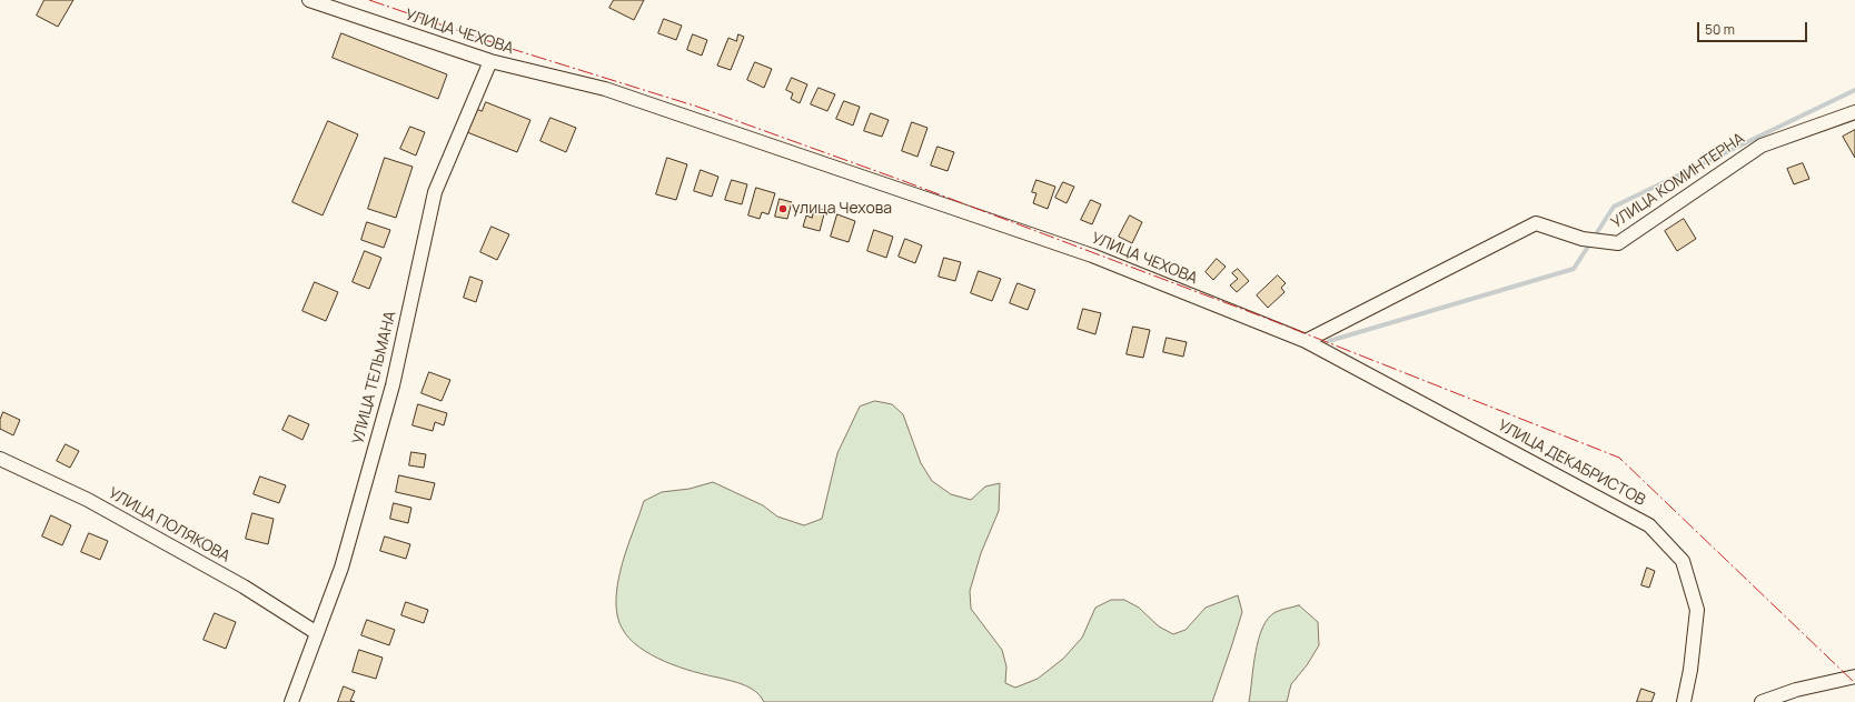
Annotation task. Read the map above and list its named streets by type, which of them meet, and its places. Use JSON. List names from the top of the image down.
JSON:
{
  "streets": {
    "street": [
      "УЛИЦА ЧЕХОВА",
      "УЛИЦА КОМИНТЕРНА",
      "УЛИЦА ТЕЛЬМАНА",
      "УЛИЦА ДЕКАБРИСТОВ",
      "УЛИЦА ПОЛЯКОВА"
    ]
  },
  "crossings": [
    ["УЛИЦА ЧЕХОВА", "УЛИЦА КОМИНТЕРНА"],
    ["УЛИЦА ЧЕХОВА", "УЛИЦА ТЕЛЬМАНА"],
    ["УЛИЦА ЧЕХОВА", "УЛИЦА ДЕКАБРИСТОВ"],
    ["УЛИЦА КОМИНТЕРНА", "УЛИЦА ДЕКАБРИСТОВ"],
    ["УЛИЦА ТЕЛЬМАНА", "УЛИЦА ПОЛЯКОВА"]
  ],
  "places": ["улица Чехова"],
  "scale_bar": "50 m"
}
